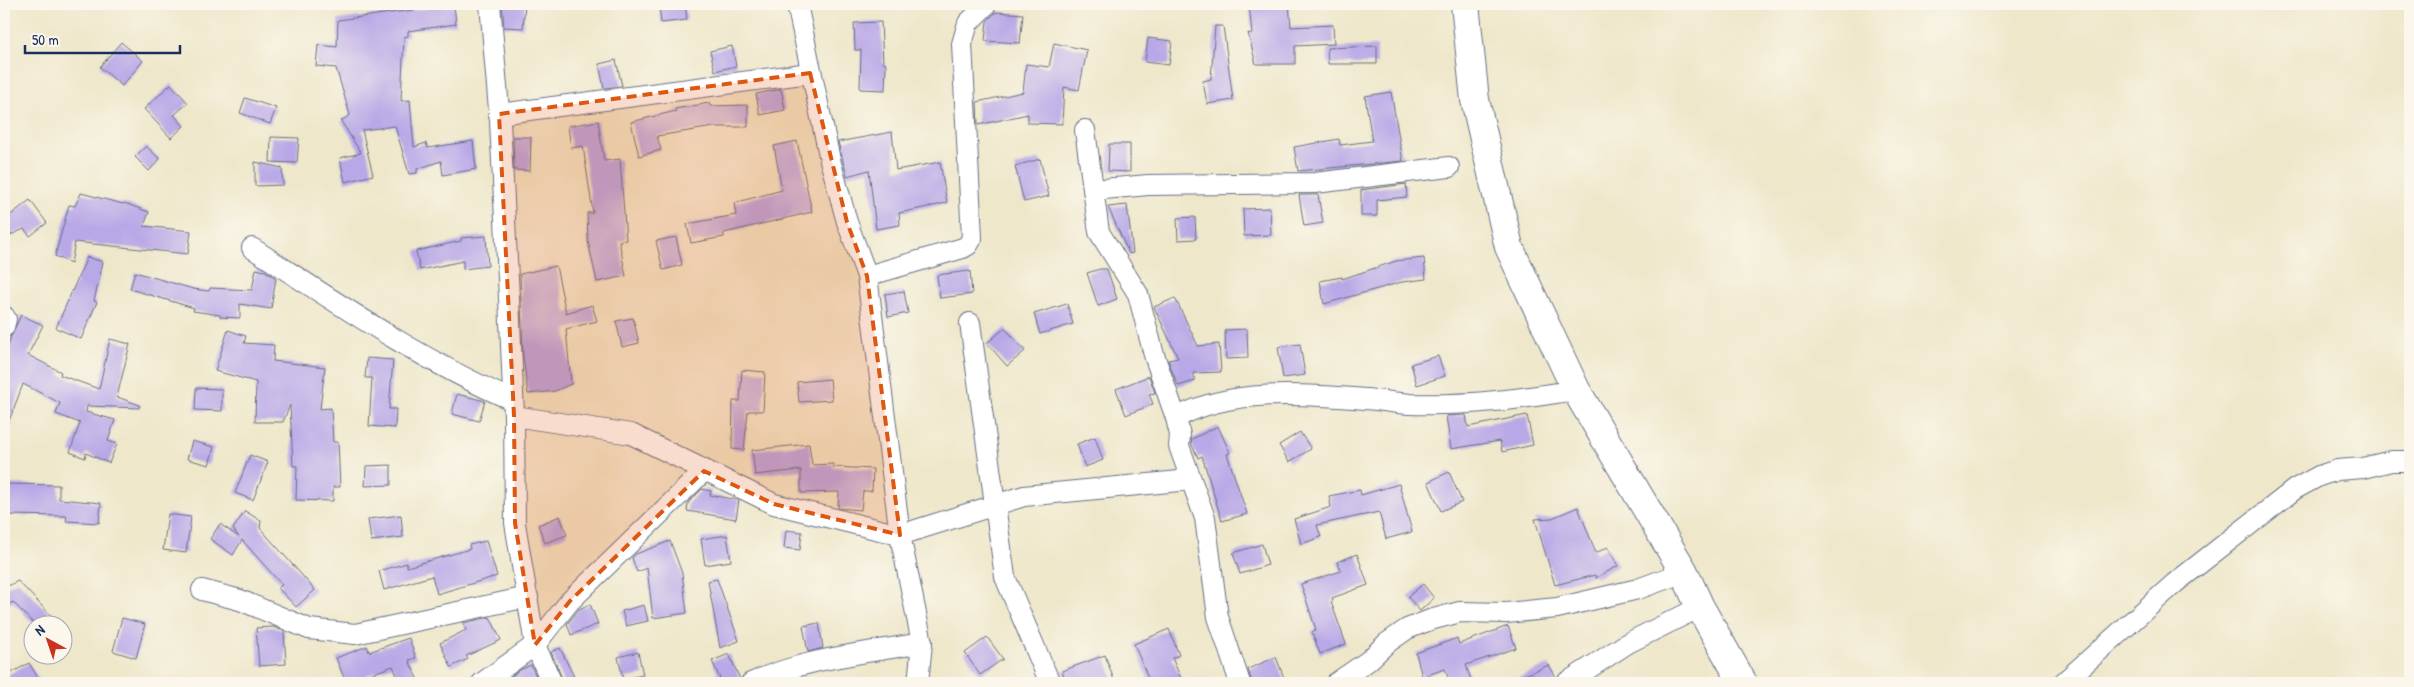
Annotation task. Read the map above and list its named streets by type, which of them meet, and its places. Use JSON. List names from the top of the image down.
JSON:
{
  "scale_bar": "50 m",
  "north": "top left"
}
